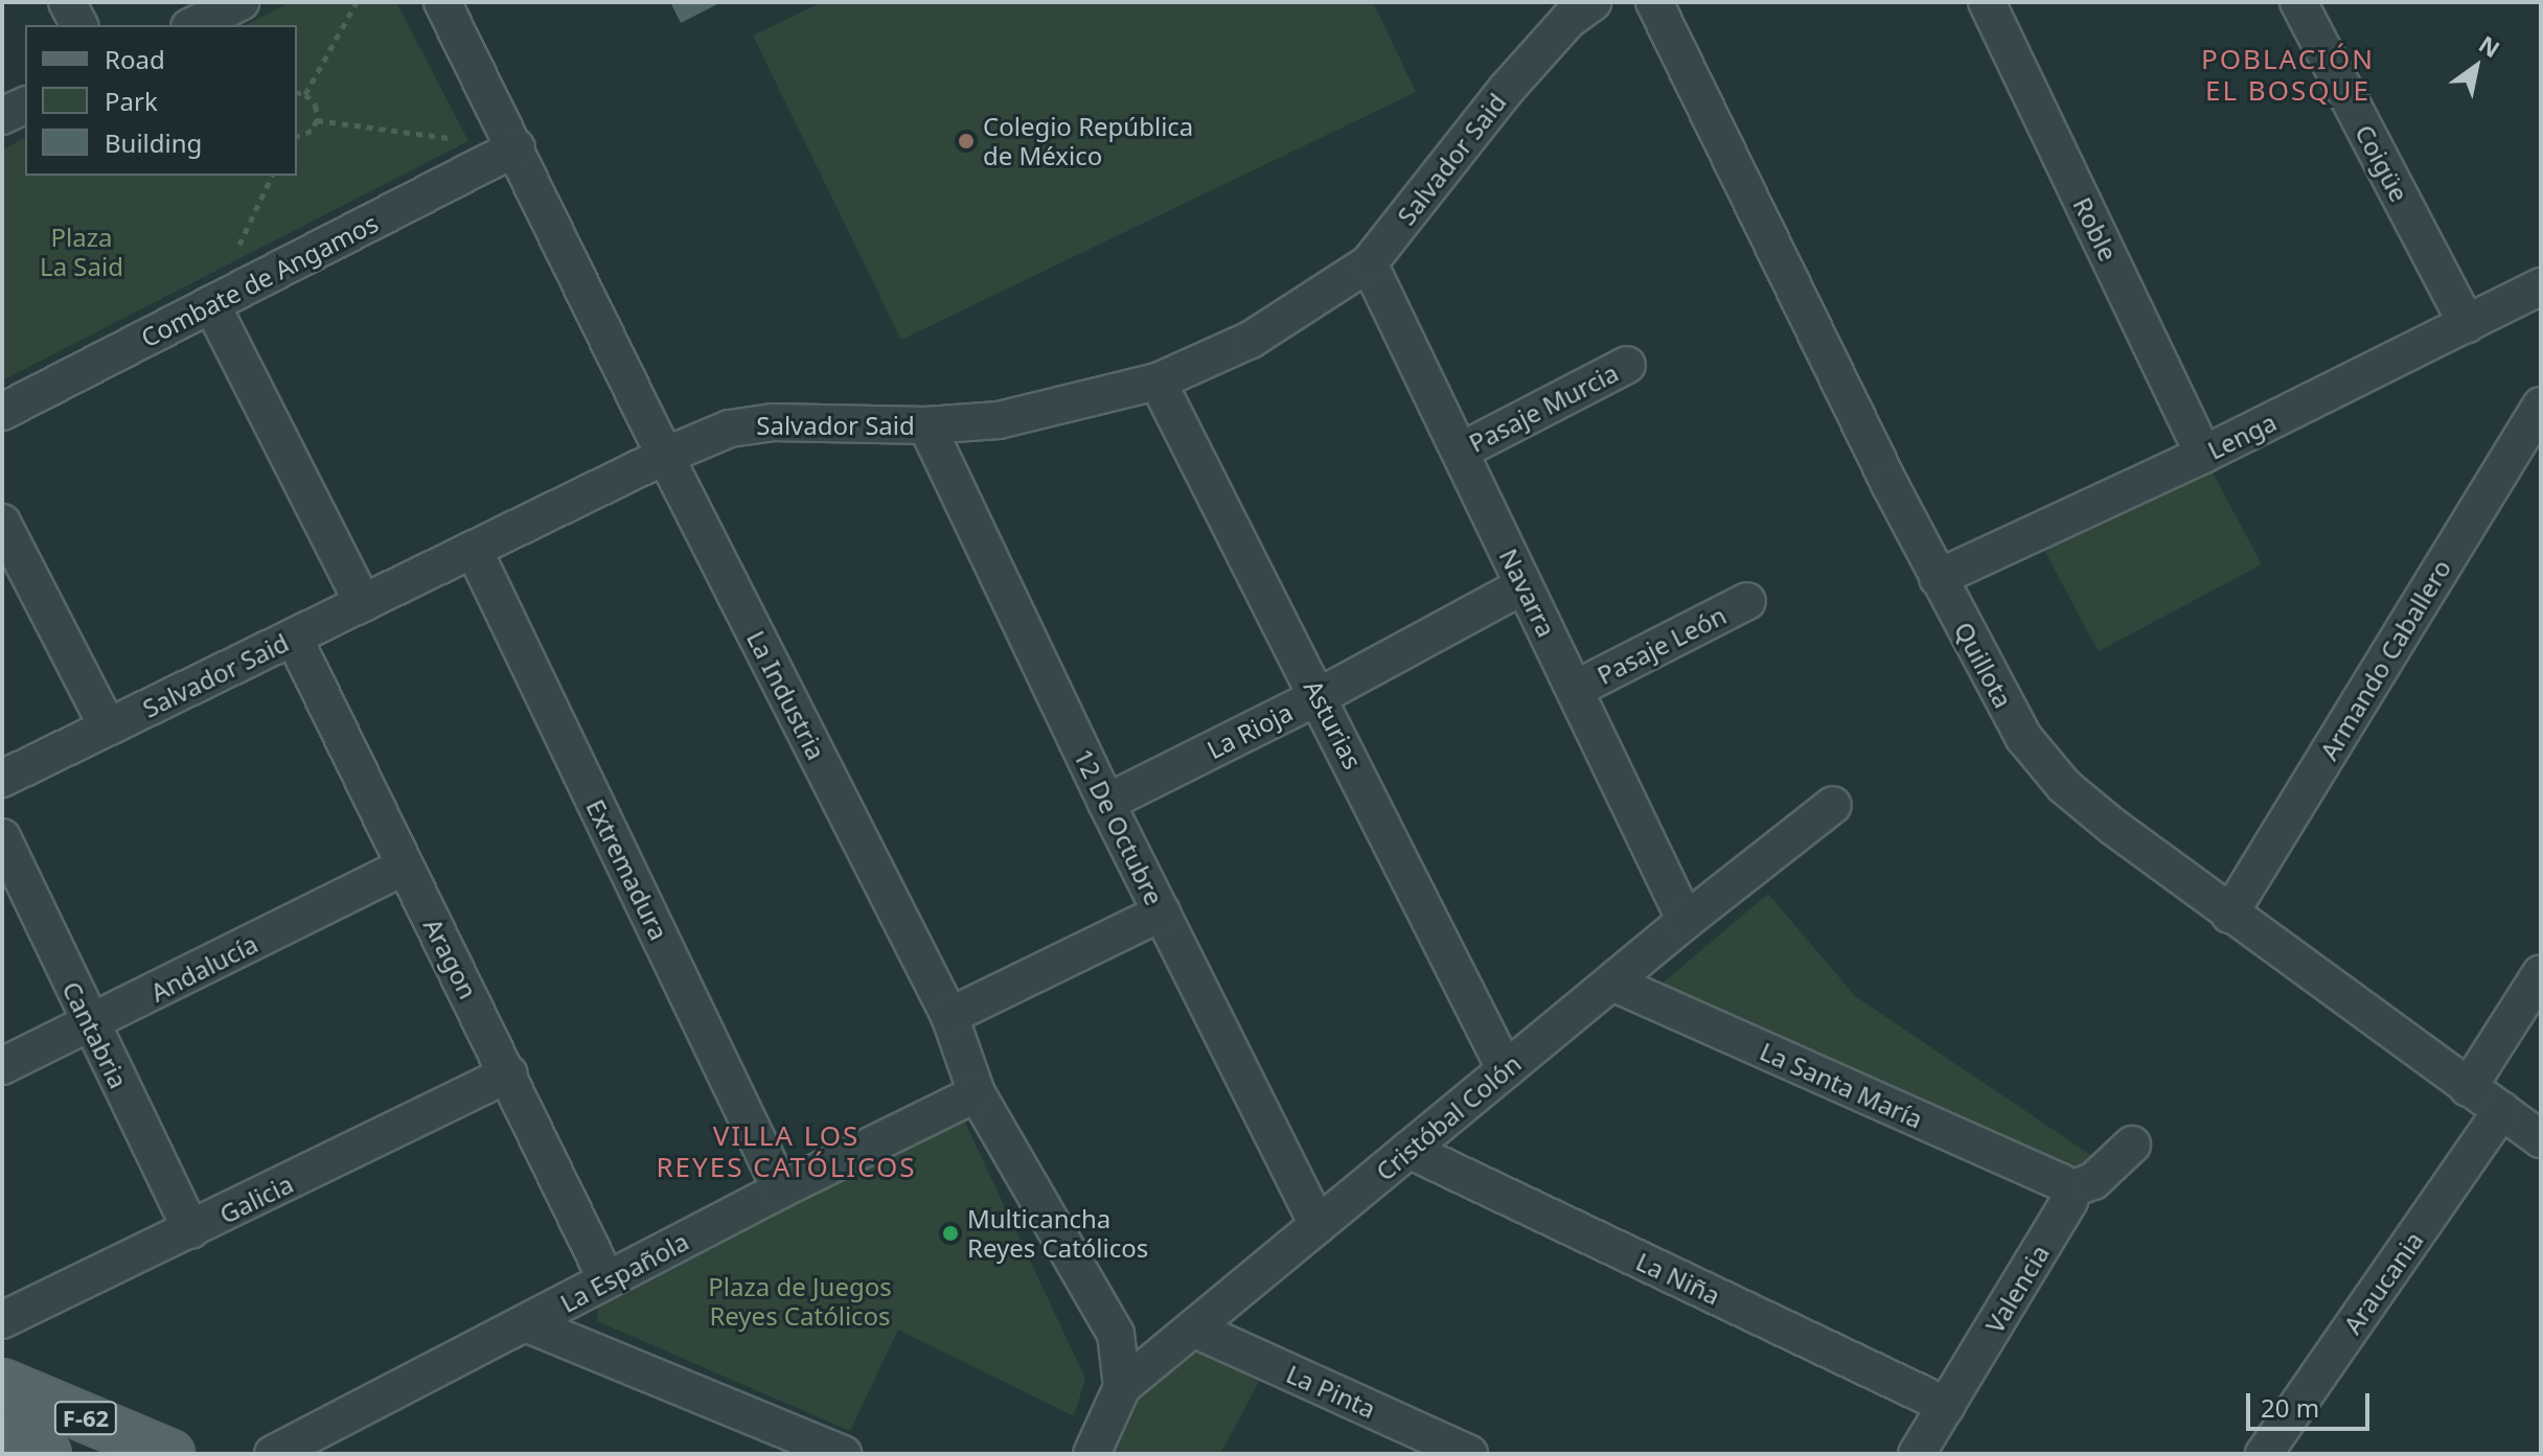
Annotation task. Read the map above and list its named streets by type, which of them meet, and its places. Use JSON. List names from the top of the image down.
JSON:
{
  "streets": {
    "main road": ["F-62"],
    "street": [
      "Salvador Said",
      "Coigüe",
      "Roble",
      "Combate de Angamos",
      "Pasaje Murcia",
      "Lenga",
      "Navarra",
      "Pasaje León",
      "Armando Caballero",
      "Quillota",
      "La Industria",
      "Asturias",
      "La Rioja",
      "12 De Octubre",
      "Extremadura",
      "Aragon",
      "Andalucía",
      "Cantabria",
      "La Santa María",
      "Cristóbal Colón",
      "Galicia",
      "La Española",
      "La Niña",
      "Araucania",
      "Valencia",
      "La Pinta"
    ]
  },
  "crossings": [
    ["Salvador Said", "Navarra"],
    ["Salvador Said", "La Industria"],
    ["Salvador Said", "Asturias"],
    ["Salvador Said", "12 De Octubre"],
    ["Salvador Said", "Extremadura"],
    ["Salvador Said", "Aragon"],
    ["Coigüe", "Lenga"],
    ["Roble", "Lenga"],
    ["Combate de Angamos", "La Industria"],
    ["Pasaje Murcia", "Navarra"],
    ["Lenga", "Quillota"],
    ["Navarra", "Pasaje León"],
    ["Navarra", "La Rioja"],
    ["Navarra", "Cristóbal Colón"],
    ["Armando Caballero", "Quillota"],
    ["Quillota", "Araucania"],
    ["La Industria", "Cristóbal Colón"],
    ["La Industria", "La Española"],
    ["Asturias", "La Rioja"],
    ["Asturias", "Cristóbal Colón"],
    ["La Rioja", "12 De Octubre"],
    ["12 De Octubre", "Cristóbal Colón"],
    ["Extremadura", "La Española"],
    ["Aragon", "Andalucía"],
    ["Aragon", "Galicia"],
    ["Aragon", "La Española"],
    ["Andalucía", "Cantabria"],
    ["Cantabria", "Galicia"],
    ["La Santa María", "Cristóbal Colón"],
    ["La Santa María", "Valencia"],
    ["Cristóbal Colón", "La Niña"],
    ["Cristóbal Colón", "La Pinta"],
    ["La Niña", "Valencia"]
  ],
  "districts": ["POBLACIÓN EL BOSQUE", "VILLA LOS REYES CATÓLICOS"],
  "parks": ["Plaza La Said", "Plaza de Juegos Reyes Católicos"],
  "places": ["Colegio República de México", "Multicancha Reyes Católicos"],
  "legend": ["Road", "Park", "Building"],
  "scale_bar": "20 m",
  "north": "top right"
}
